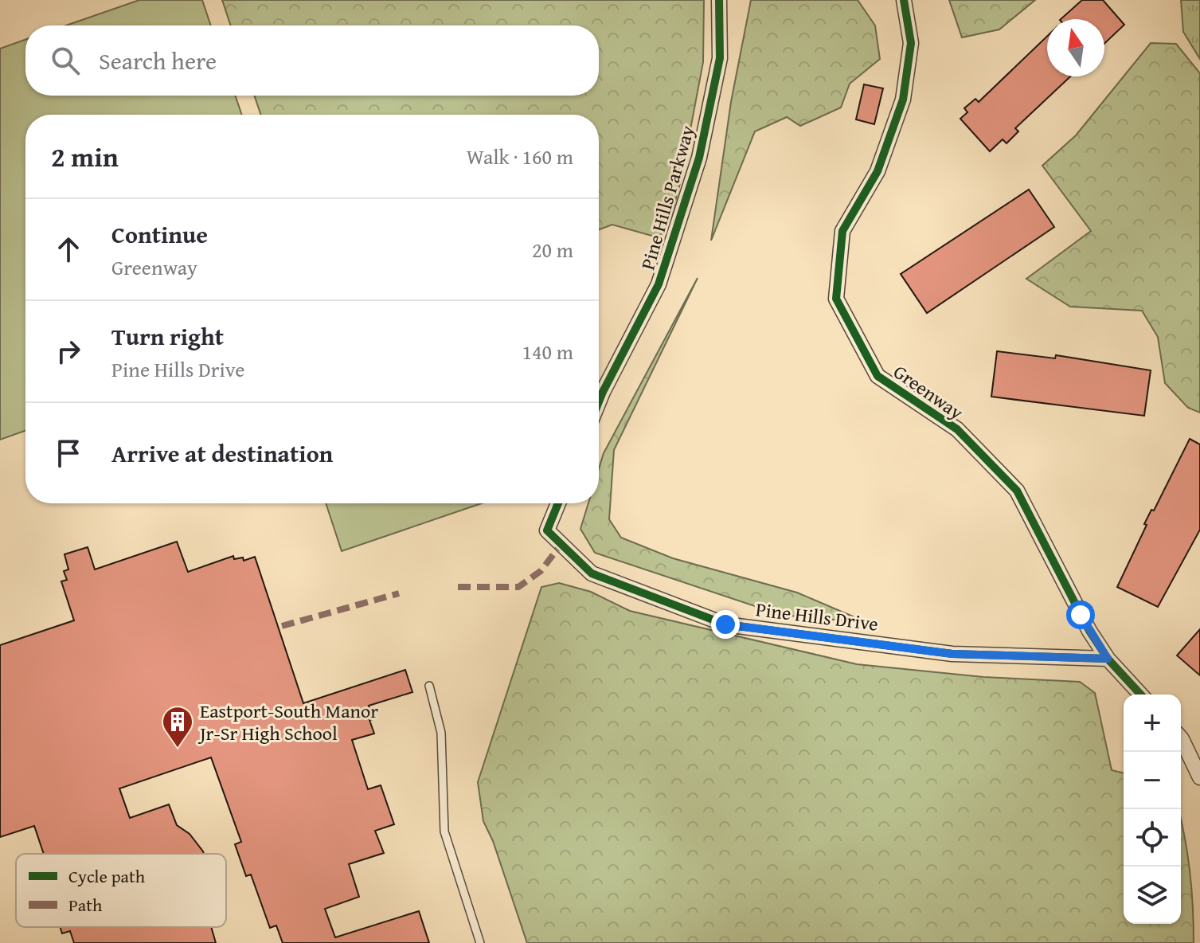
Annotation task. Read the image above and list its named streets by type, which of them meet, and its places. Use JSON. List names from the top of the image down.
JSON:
{
  "streets": {
    "street": ["Pine Hills Parkway", "Greenway", "Pine Hills Drive"]
  },
  "crossings": [
    ["Greenway", "Pine Hills Drive"]
  ],
  "places": {
    "building": ["Eastport-South Manor Jr-Sr High School"]
  },
  "legend": ["Cycle path", "Path"],
  "north": "top",
  "page": {
    "search": "Search here",
    "heading": ["2 min", "Walk · 160 m"],
    "list": [
      ["Continue", "Greenway", "20 m"],
      ["Turn right", "Pine Hills Drive", "140 m"],
      "Arrive at destination"
    ],
    "map_buttons": ["+", "−"]
  }
}
